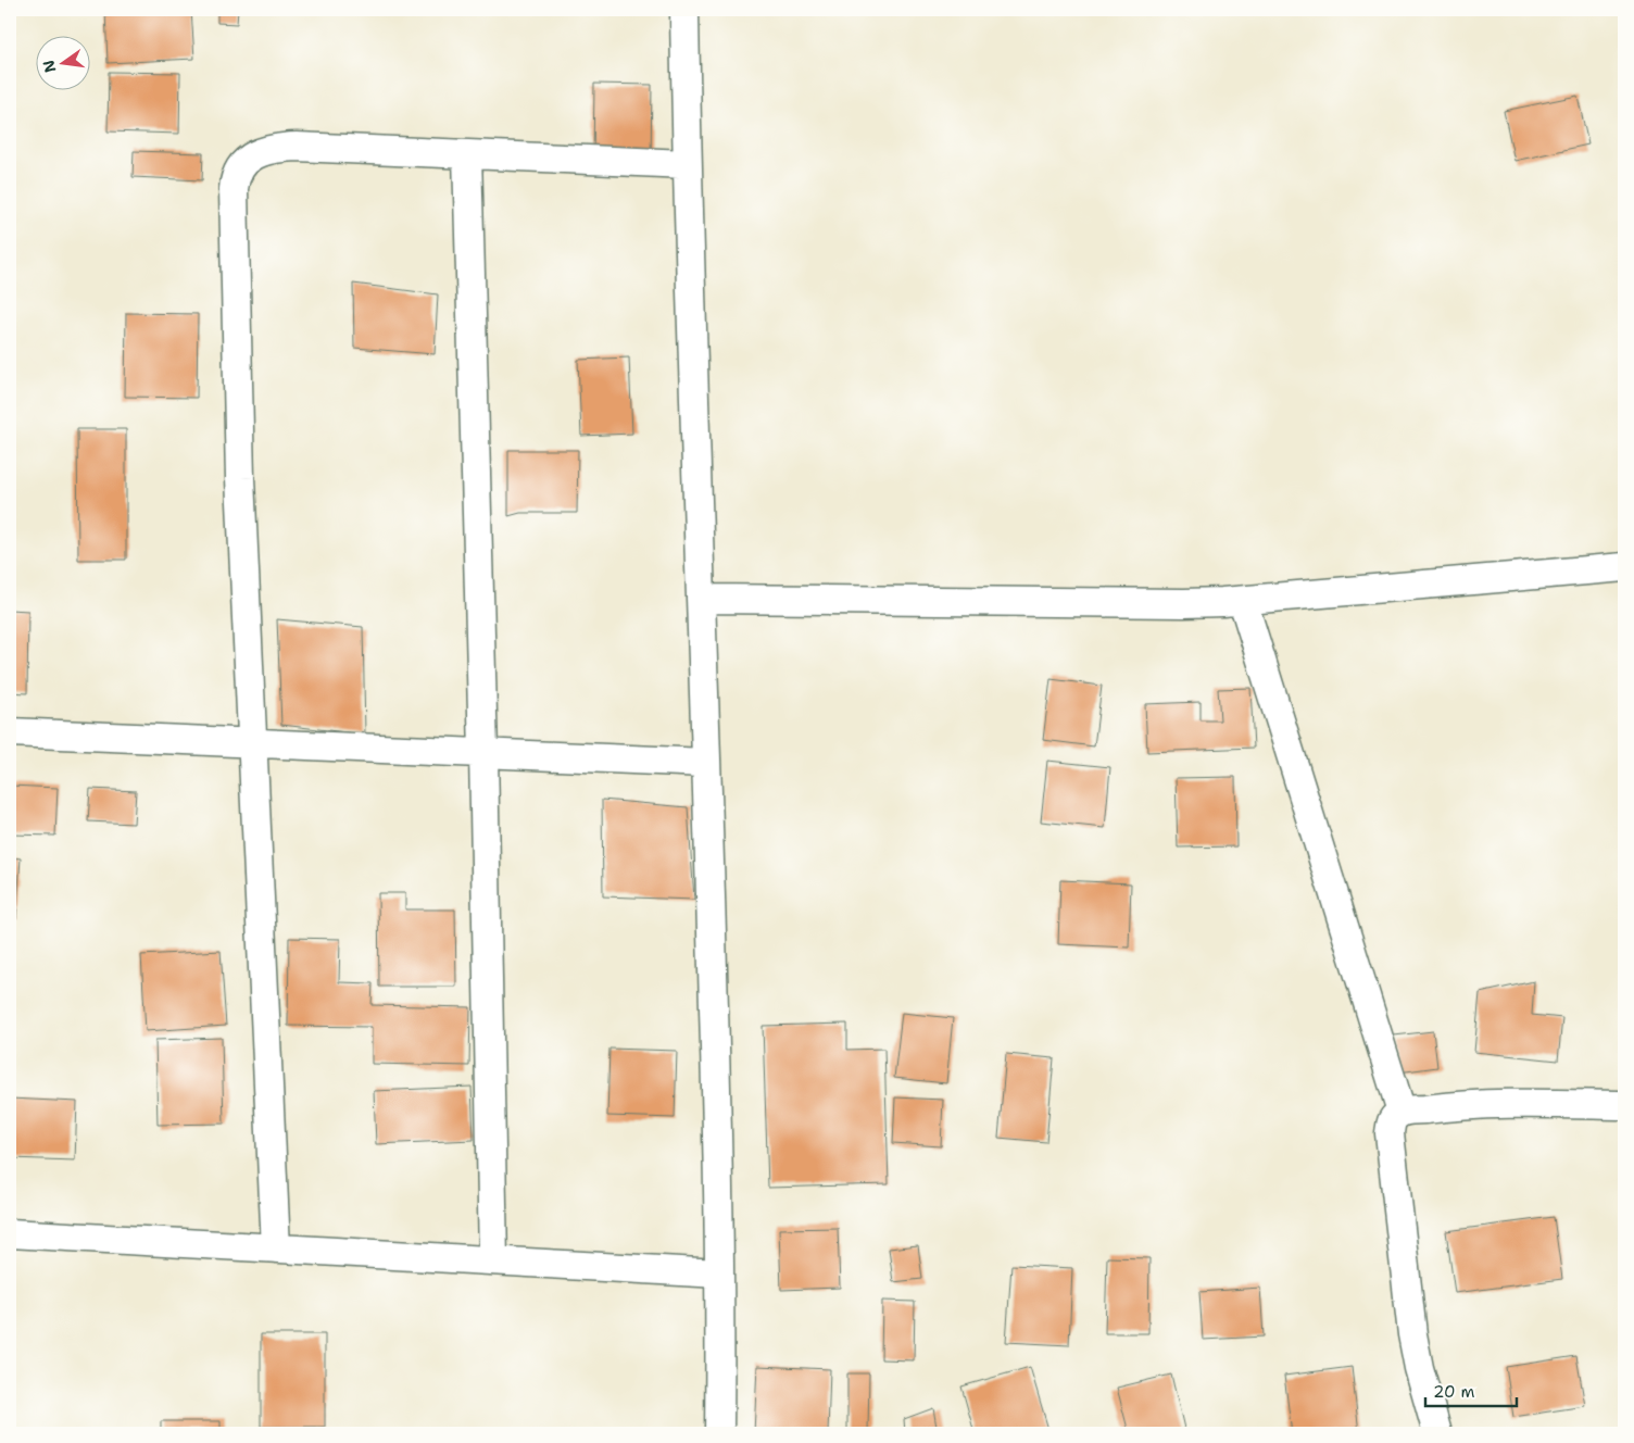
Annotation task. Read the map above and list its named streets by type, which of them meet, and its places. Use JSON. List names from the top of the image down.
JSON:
{
  "scale_bar": "20 m",
  "north": "left"
}
